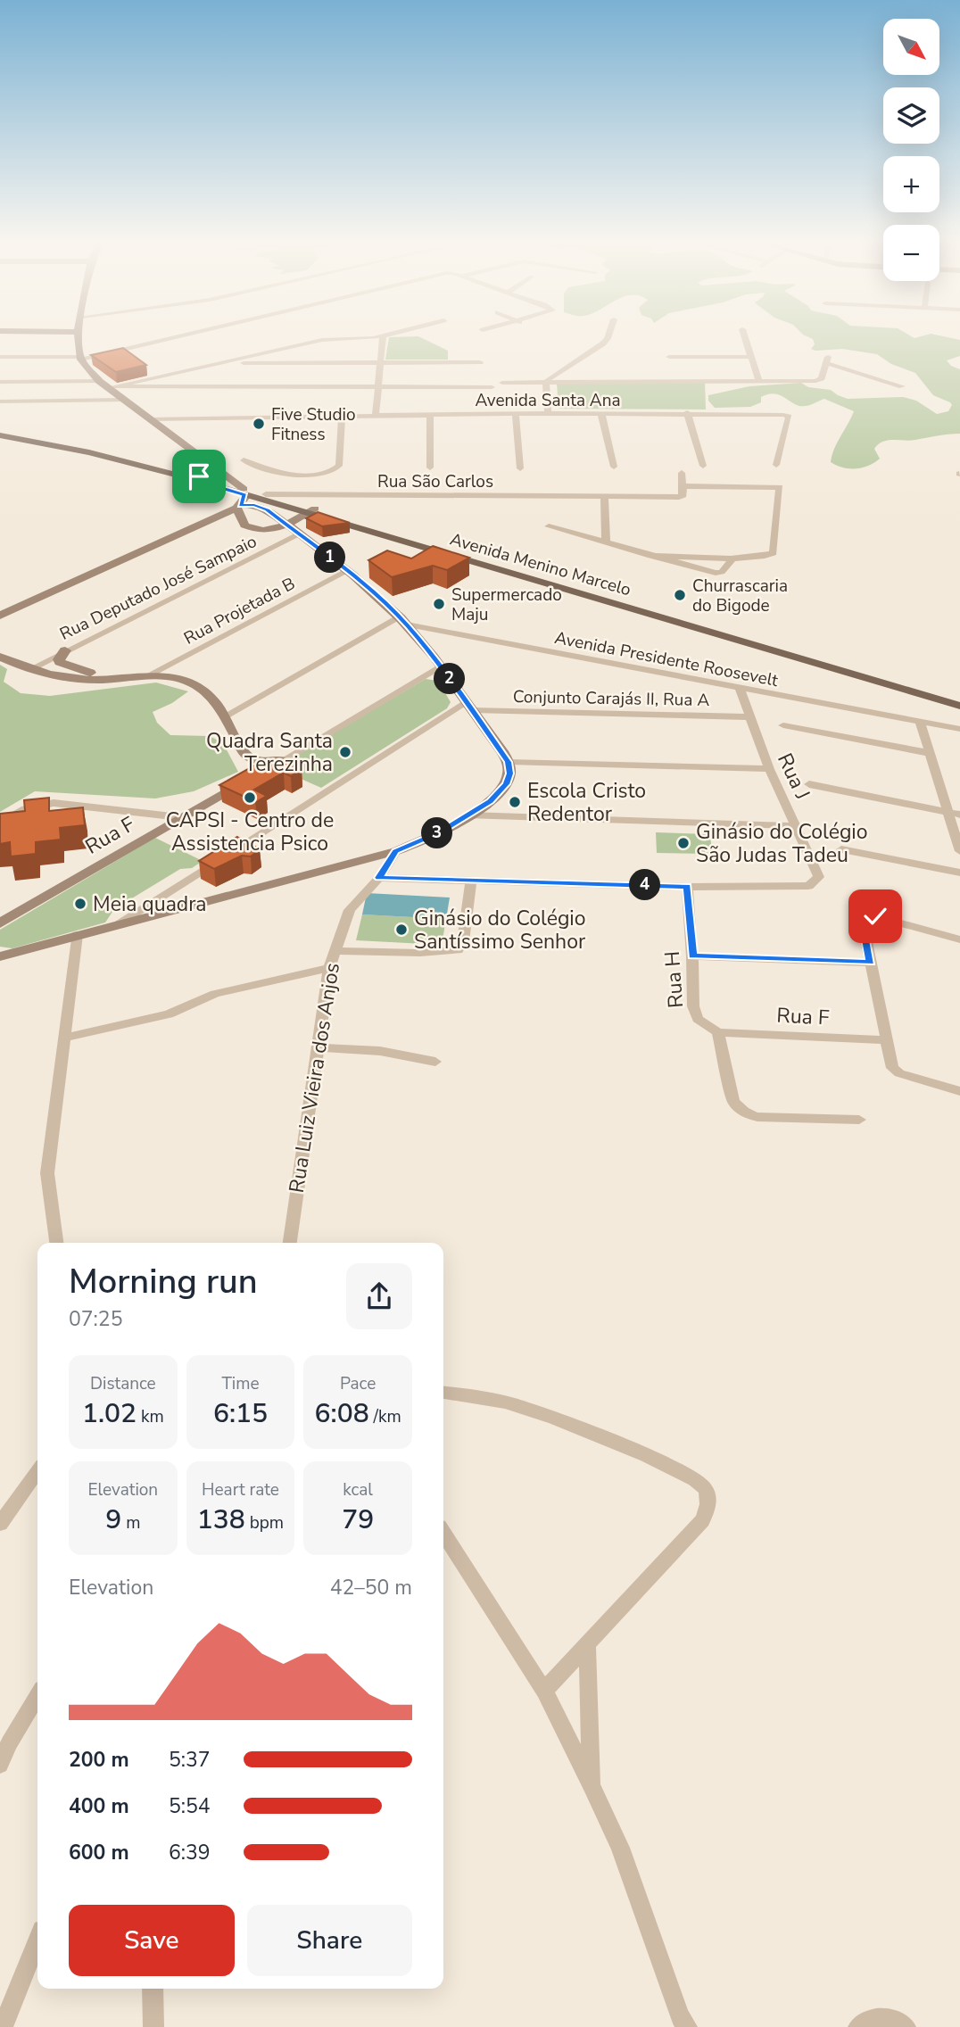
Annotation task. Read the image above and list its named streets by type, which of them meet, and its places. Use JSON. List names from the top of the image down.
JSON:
{
  "streets": {
    "main road": ["Avenida Menino Marcelo"],
    "street": [
      "Avenida Santa Ana",
      "Rua São Carlos",
      "Rua Deputado José Sampaio",
      "Rua Projetada B",
      "Avenida Presidente Roosevelt",
      "Conjunto Carajás II, Rua A",
      "Rua J",
      "Rua F",
      "Rua H",
      "Rua Luiz Vieira dos Anjos"
    ]
  },
  "crossings": [
    ["Rua São Carlos", "Avenida Menino Marcelo"],
    ["Avenida Presidente Roosevelt", "Rua J"],
    ["Conjunto Carajás II, Rua A", "Rua J"],
    ["Rua J", "Rua H"],
    ["Rua F", "Rua H"]
  ],
  "places": [
    "Five Studio Fitness",
    "Churrascaria do Bigode",
    "Supermercado Maju",
    "Quadra Santa Terezinha",
    "CAPSI - Centro de Assistencia Psico",
    "Escola Cristo Redentor",
    "Ginásio do Colégio São Judas Tadeu",
    "Meia quadra",
    "Ginásio do Colégio Santíssimo Senhor"
  ],
  "north": "bottom right",
  "page": {
    "map_buttons": ["+", "−"],
    "pins": [
      "1",
      "2",
      "3",
      "4"
    ],
    "heading": ["Morning run", "07:25"],
    "stats": [
      ["Distance", "1.02 km"],
      ["Time", "6:15"],
      ["Pace", "6:08 /km"],
      ["Elevation", "9 m"],
      ["Heart rate", "138 bpm"],
      ["kcal", "79"]
    ],
    "chart": ["Elevation", "42–50 m"],
    "list": [
      {
        "name": "200 m",
        "note": "5:37"
      },
      {
        "name": "400 m",
        "note": "5:54"
      },
      {
        "name": "600 m",
        "note": "6:39"
      }
    ],
    "buttons": ["Save", "Share"]
  }
}
